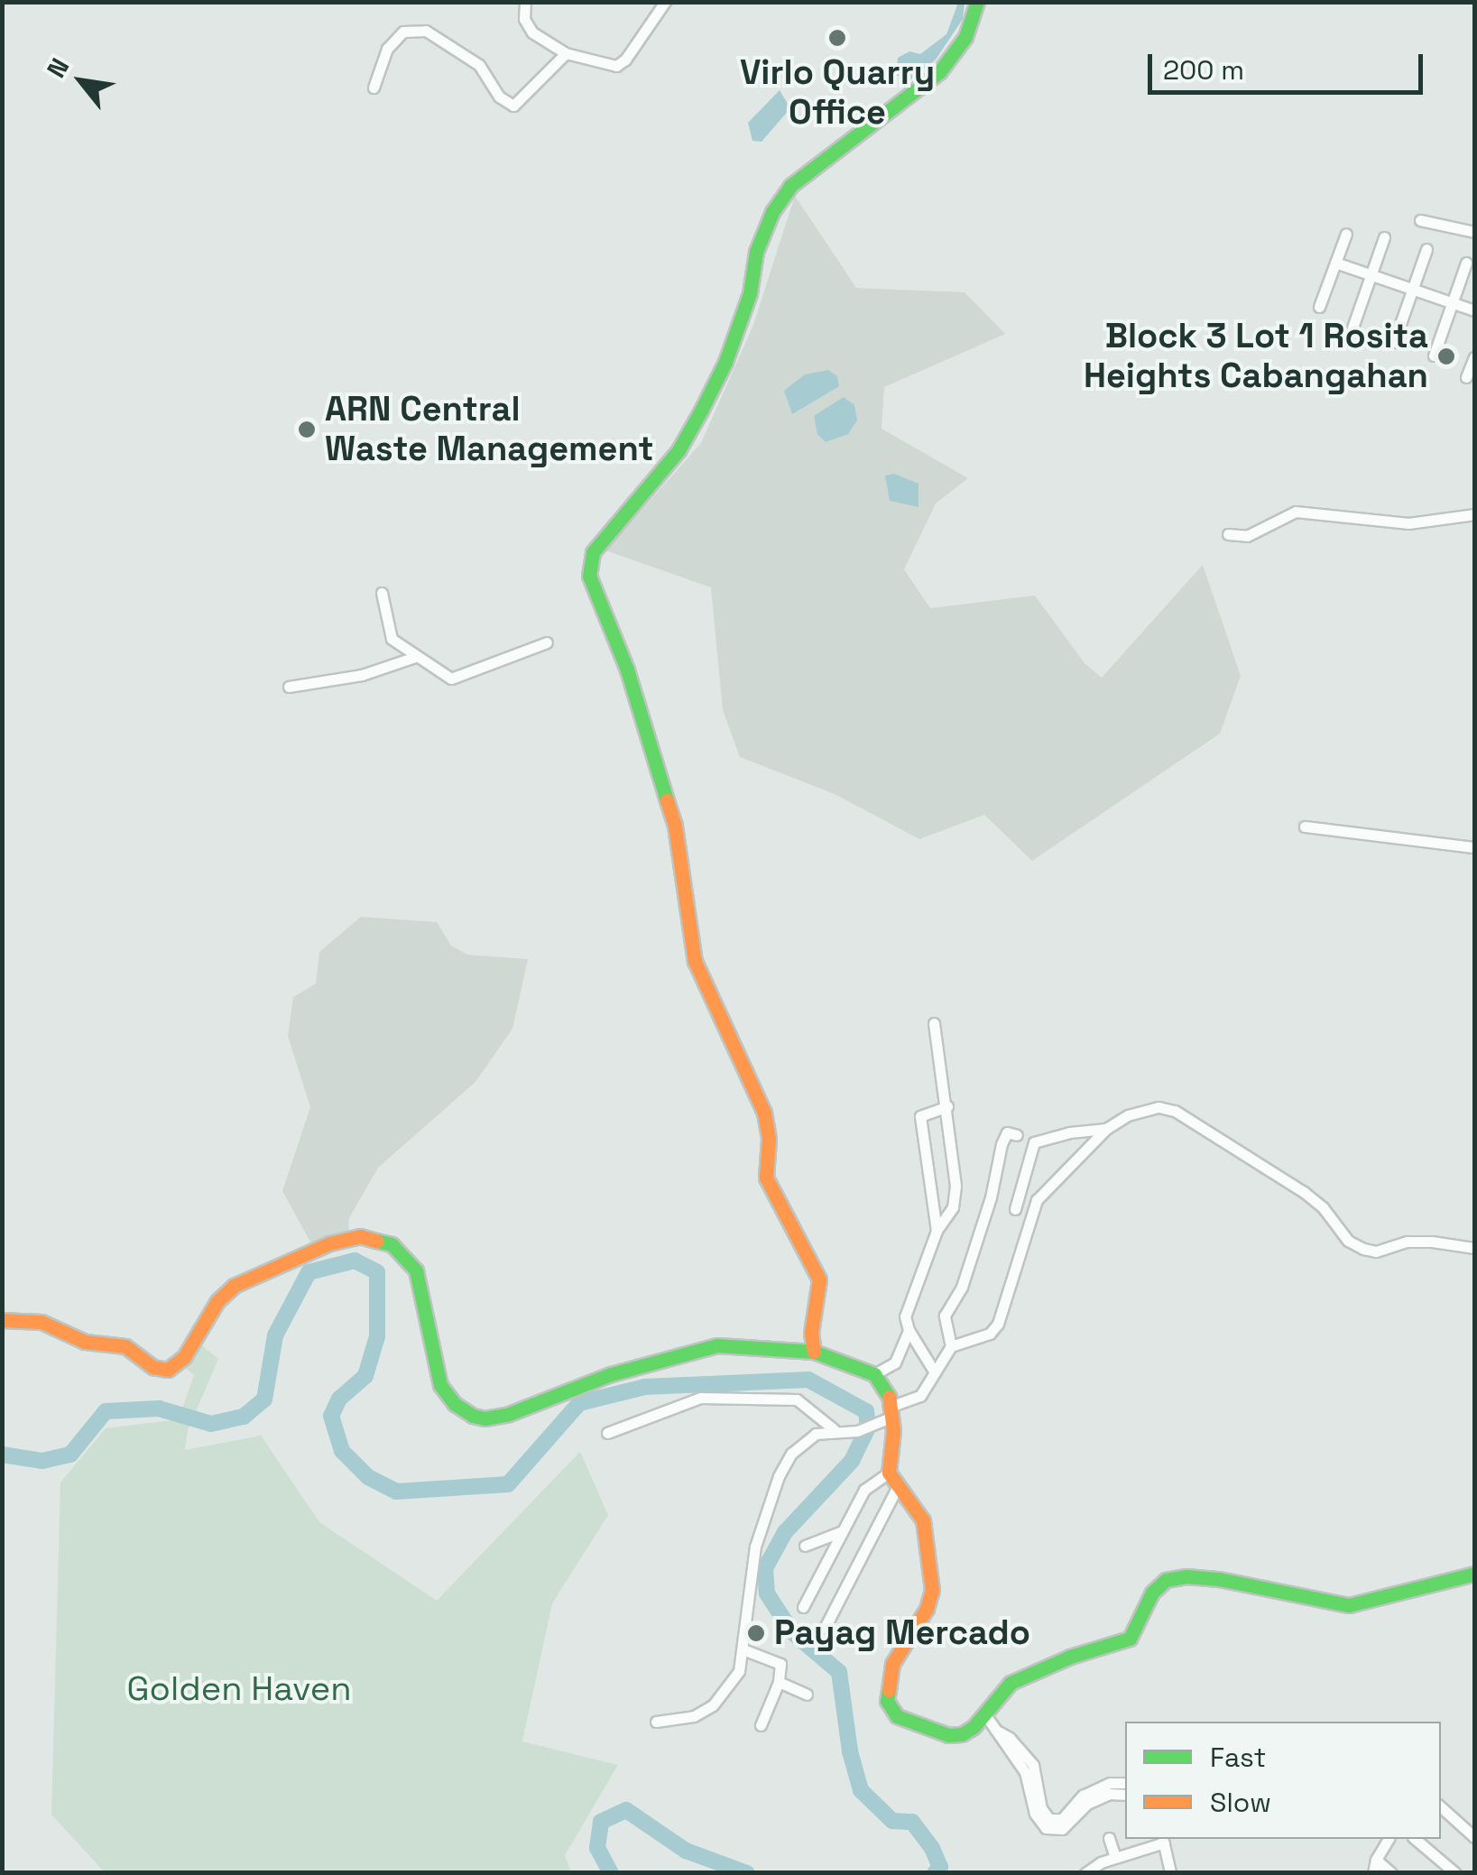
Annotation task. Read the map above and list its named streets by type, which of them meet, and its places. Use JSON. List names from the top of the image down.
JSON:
{
  "parks": ["Golden Haven"],
  "places": [
    "Virlo Quarry Office",
    "Block 3 Lot 1 Rosita Heights Cabangahan",
    "ARN Central Waste Management",
    "Payag Mercado"
  ],
  "legend": ["Fast", "Slow"],
  "scale_bar": "200 m",
  "north": "top left"
}
